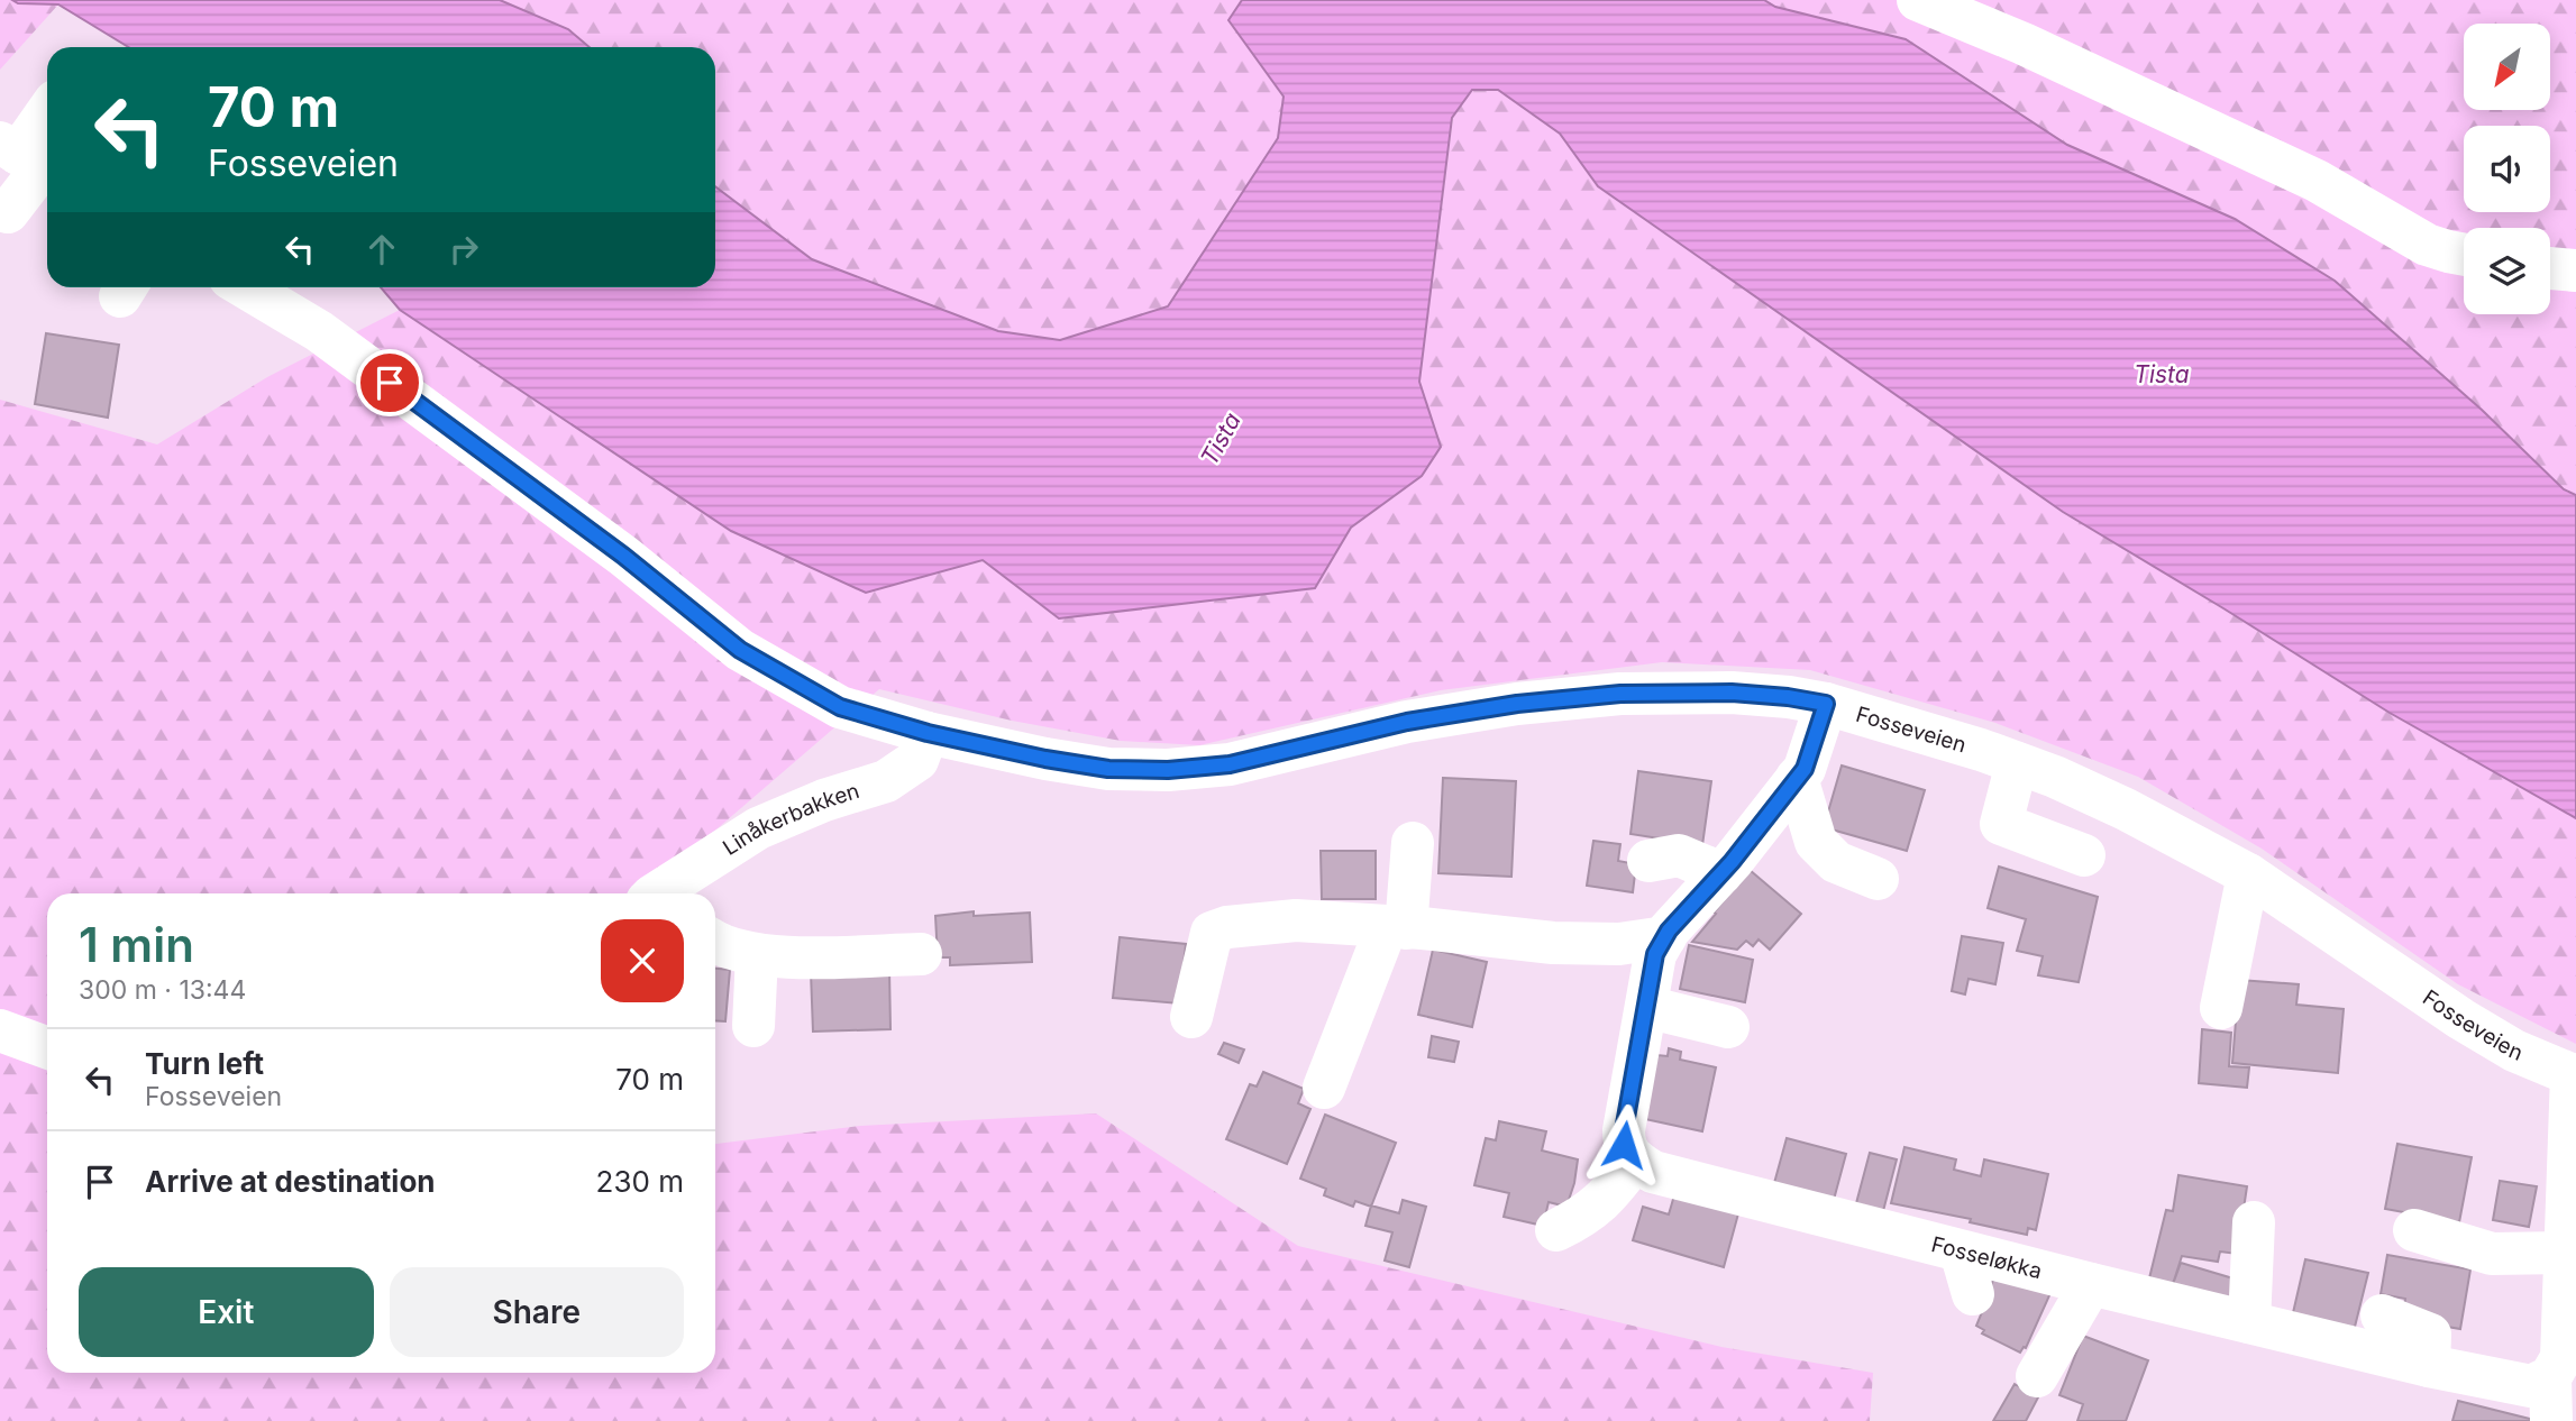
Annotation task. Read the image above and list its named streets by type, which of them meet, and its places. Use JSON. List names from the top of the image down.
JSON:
{
  "streets": {
    "street": ["Fosseveien", "Linåkerbakken", "Fosseløkka"]
  },
  "crossings": [
    ["Fosseveien", "Linåkerbakken"]
  ],
  "water": ["Tista"],
  "north": "bottom left",
  "page": {
    "turn": ["70 m", "Fosseveien"],
    "heading": ["1 min", "300 m · 13:44"],
    "list": [
      {
        "name": "Turn left",
        "note": "Fosseveien",
        "value": "70 m"
      },
      {
        "name": "Arrive at destination",
        "value": "230 m"
      }
    ],
    "buttons": ["Exit", "Share"]
  }
}
